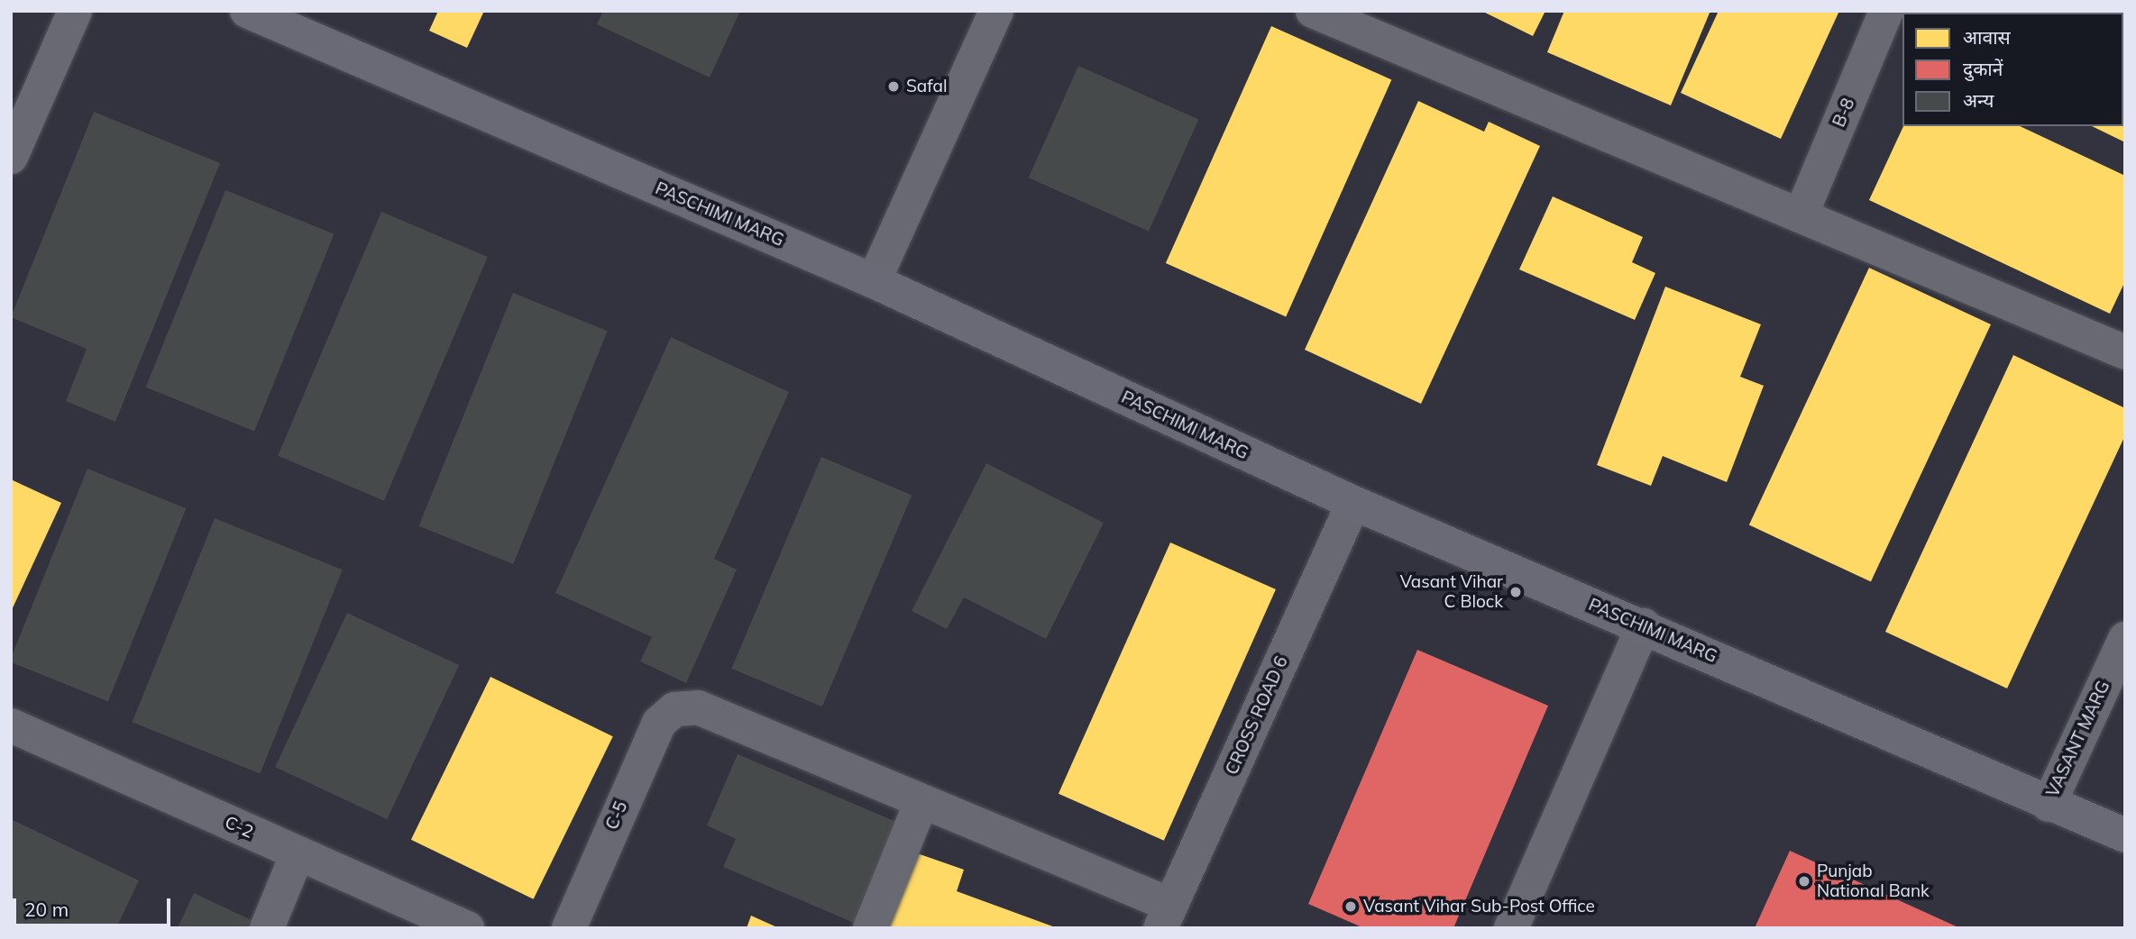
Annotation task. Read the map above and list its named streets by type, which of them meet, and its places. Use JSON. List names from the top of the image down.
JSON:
{
  "streets": {
    "main road": ["PASCHIMI MARG"],
    "street": [
      "B-8",
      "CROSS ROAD 6",
      "VASANT MARG",
      "C-5",
      "C-2"
    ]
  },
  "crossings": [
    ["PASCHIMI MARG", "CROSS ROAD 6"],
    ["PASCHIMI MARG", "VASANT MARG"]
  ],
  "places": [
    "Safal",
    "Vasant Vihar C Block",
    "Punjab National Bank",
    "Vasant Vihar Sub-Post Office"
  ],
  "legend": ["आवास", "दुकानें", "अन्य"],
  "scale_bar": "20 m"
}
